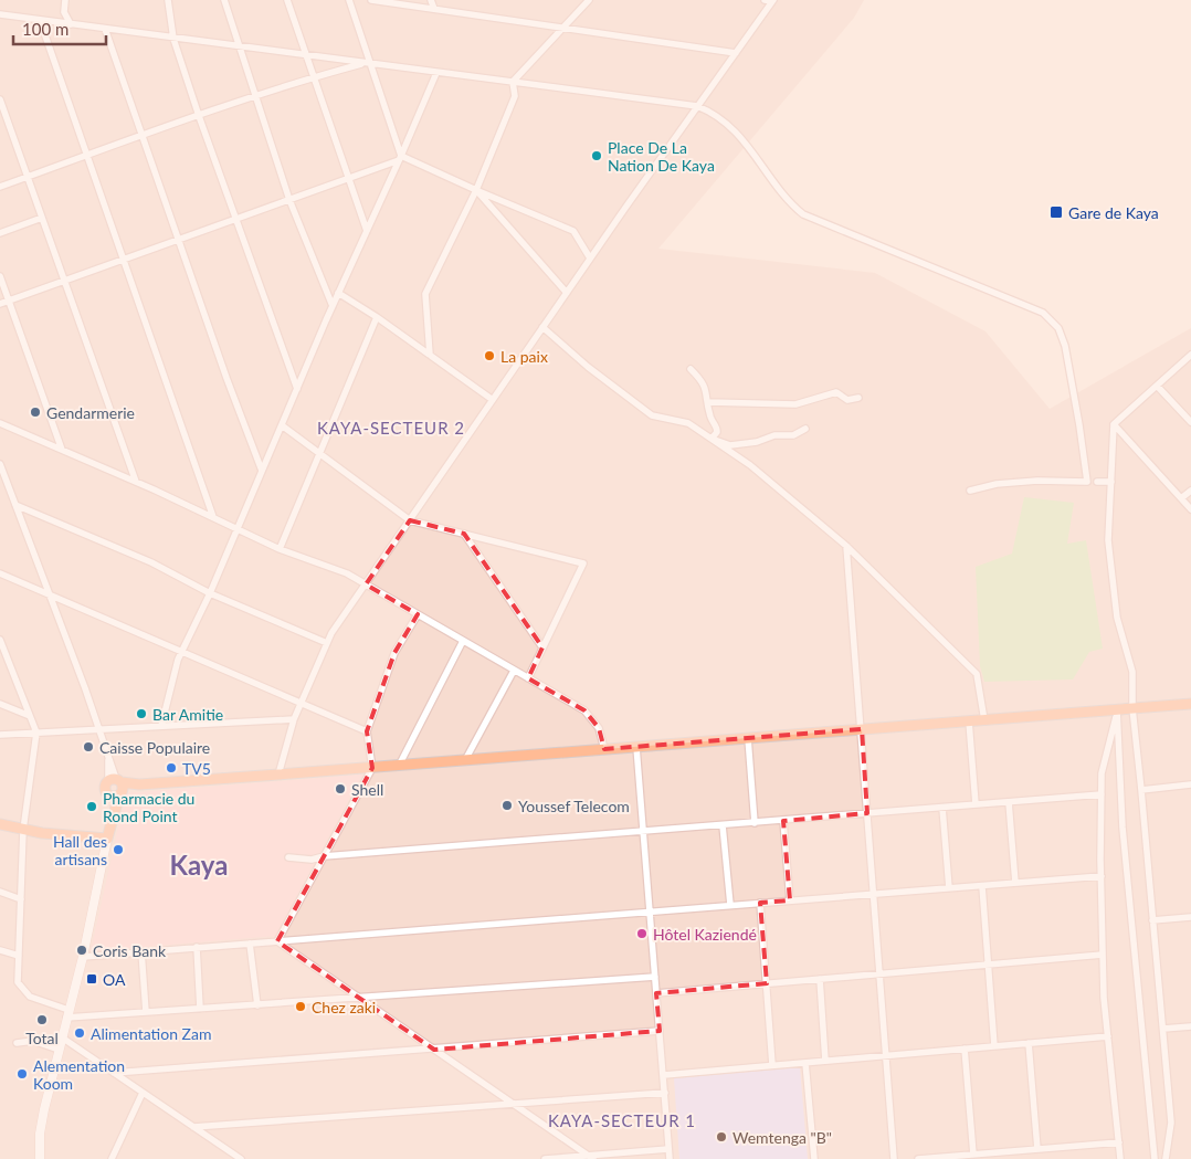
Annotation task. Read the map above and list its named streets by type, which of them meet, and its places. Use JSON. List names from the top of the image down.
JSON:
{
  "districts": ["KAYA-SECTEUR 2", "Kaya", "KAYA-SECTEUR 1"],
  "places": {
    "other": [
      "Place De La Nation De Kaya",
      "La paix",
      "Gendarmerie",
      "Bar Amitie",
      "Caisse Populaire",
      "TV5",
      "Shell",
      "Youssef Telecom",
      "Pharmacie du Rond Point",
      "Hall des artisans",
      "Hôtel Kaziendé",
      "Coris Bank",
      "Chez zaki",
      "Total",
      "Alimentation Zam",
      "Alementation Koom",
      "Wemtenga \"B\""
    ],
    "transit": ["Gare de Kaya", "OA"]
  },
  "scale_bar": "100 m"
}
